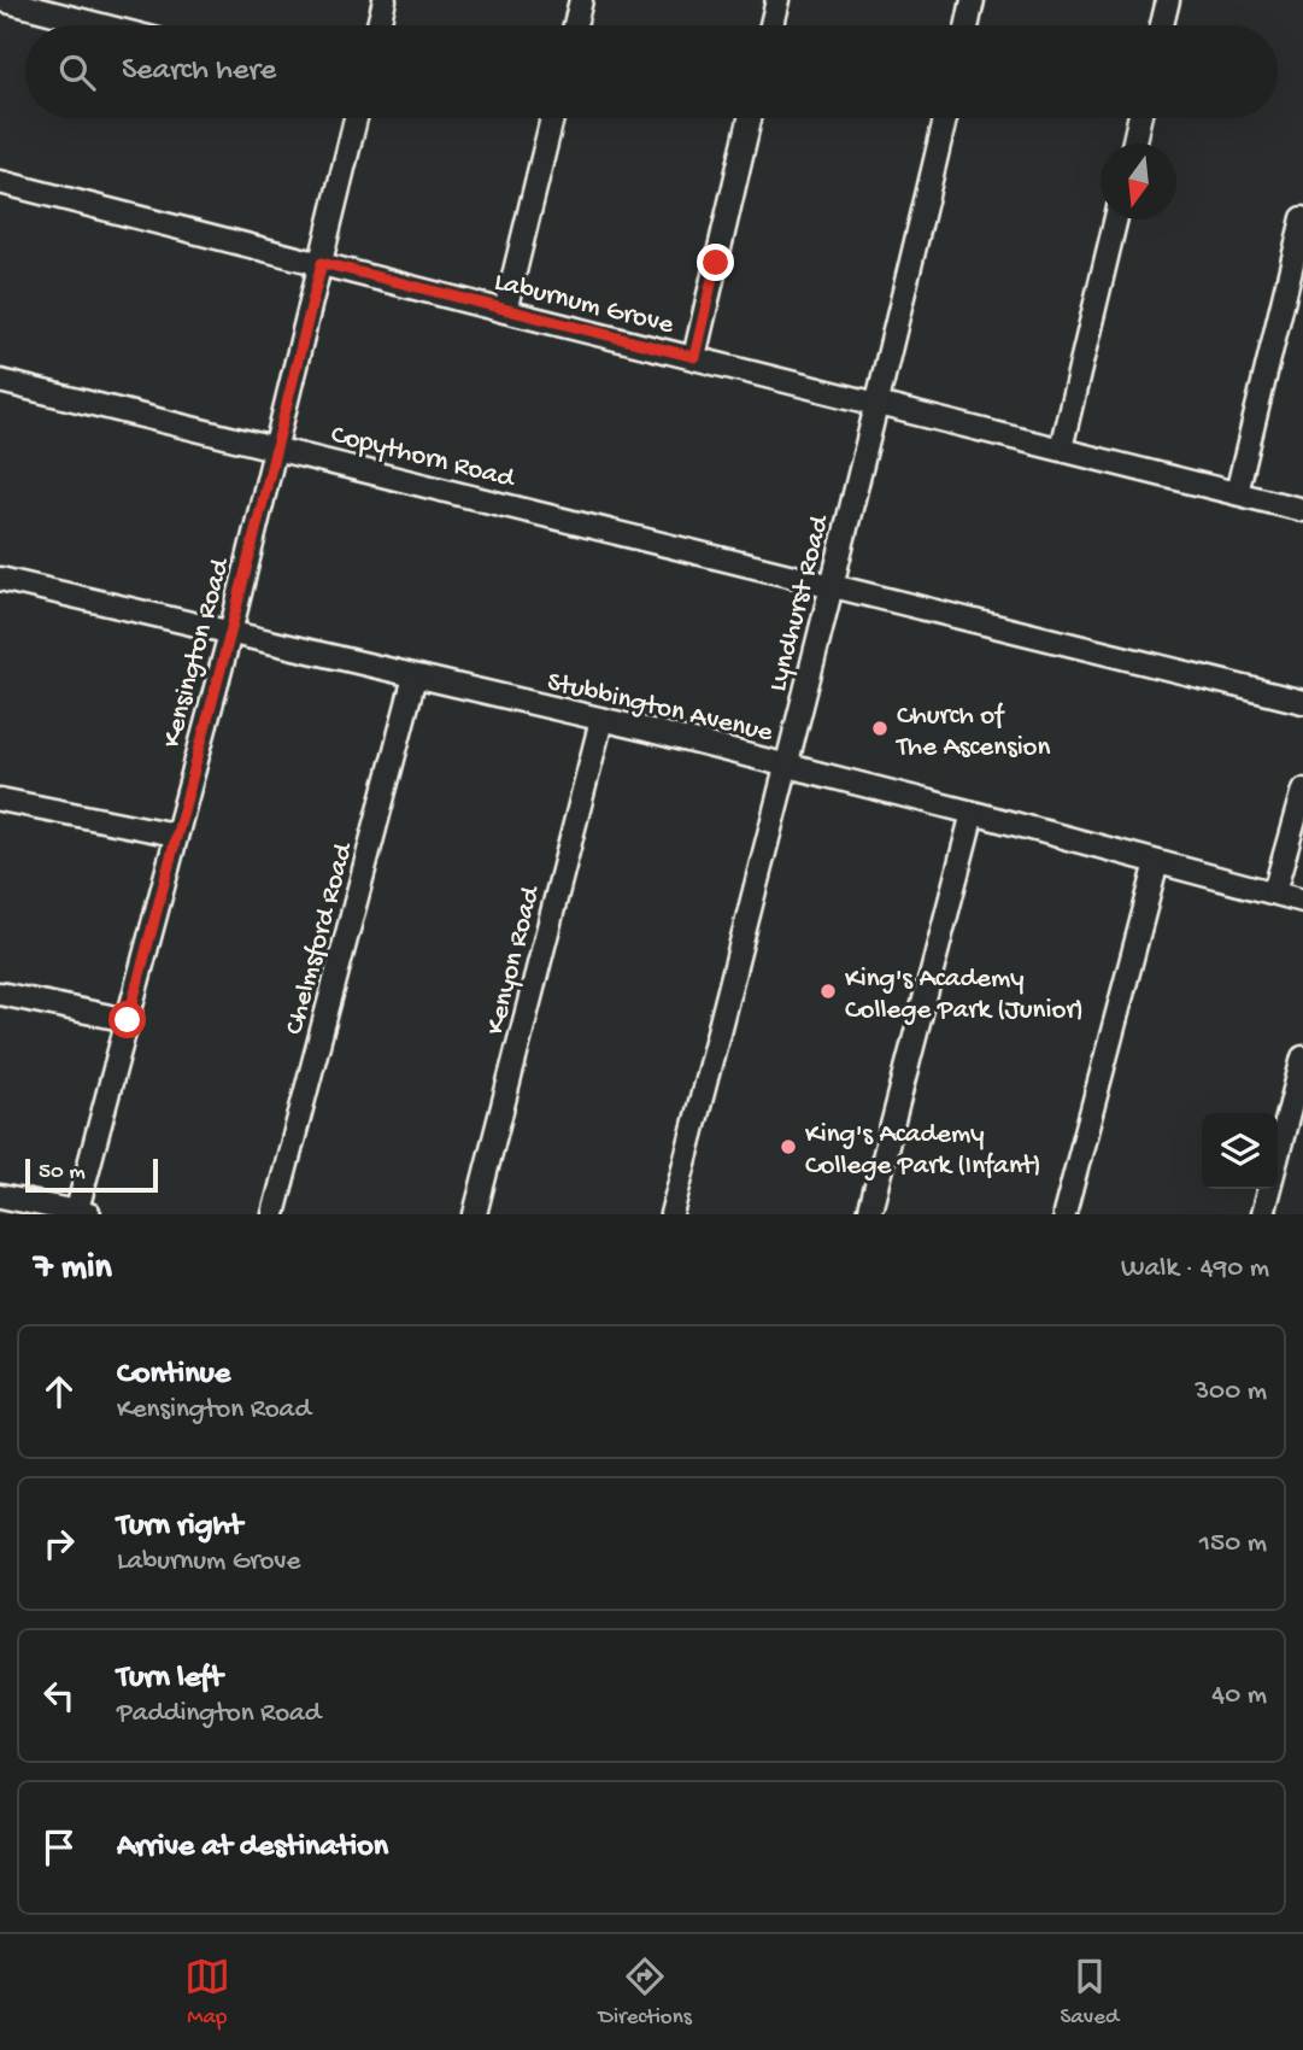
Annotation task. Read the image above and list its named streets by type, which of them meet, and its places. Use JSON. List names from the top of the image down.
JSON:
{
  "streets": {
    "street": [
      "Laburnum Grove",
      "Copythorn Road",
      "Lyndhurst Road",
      "Kensington Road",
      "Stubbington Avenue",
      "Chelmsford Road",
      "Kenyon Road"
    ]
  },
  "crossings": [
    ["Laburnum Grove", "Lyndhurst Road"],
    ["Laburnum Grove", "Kensington Road"],
    ["Copythorn Road", "Lyndhurst Road"],
    ["Copythorn Road", "Kensington Road"],
    ["Lyndhurst Road", "Stubbington Avenue"],
    ["Kensington Road", "Stubbington Avenue"],
    ["Stubbington Avenue", "Chelmsford Road"],
    ["Stubbington Avenue", "Kenyon Road"]
  ],
  "places": ["Church of The Ascension", "King's Academy College Park (Junior)", "King's Academy College Park (Infant)"],
  "scale_bar": "50 m",
  "north": "bottom",
  "page": {
    "search": "Search here",
    "scale": "50 m",
    "heading": ["7 min", "Walk · 490 m"],
    "list": [
      ["Continue", "Kensington Road", "300 m"],
      ["Turn right", "Laburnum Grove", "150 m"],
      ["Turn left", "Paddington Road", "40 m"],
      "Arrive at destination"
    ],
    "nav": ["Map", "Directions", "Saved"]
  }
}
